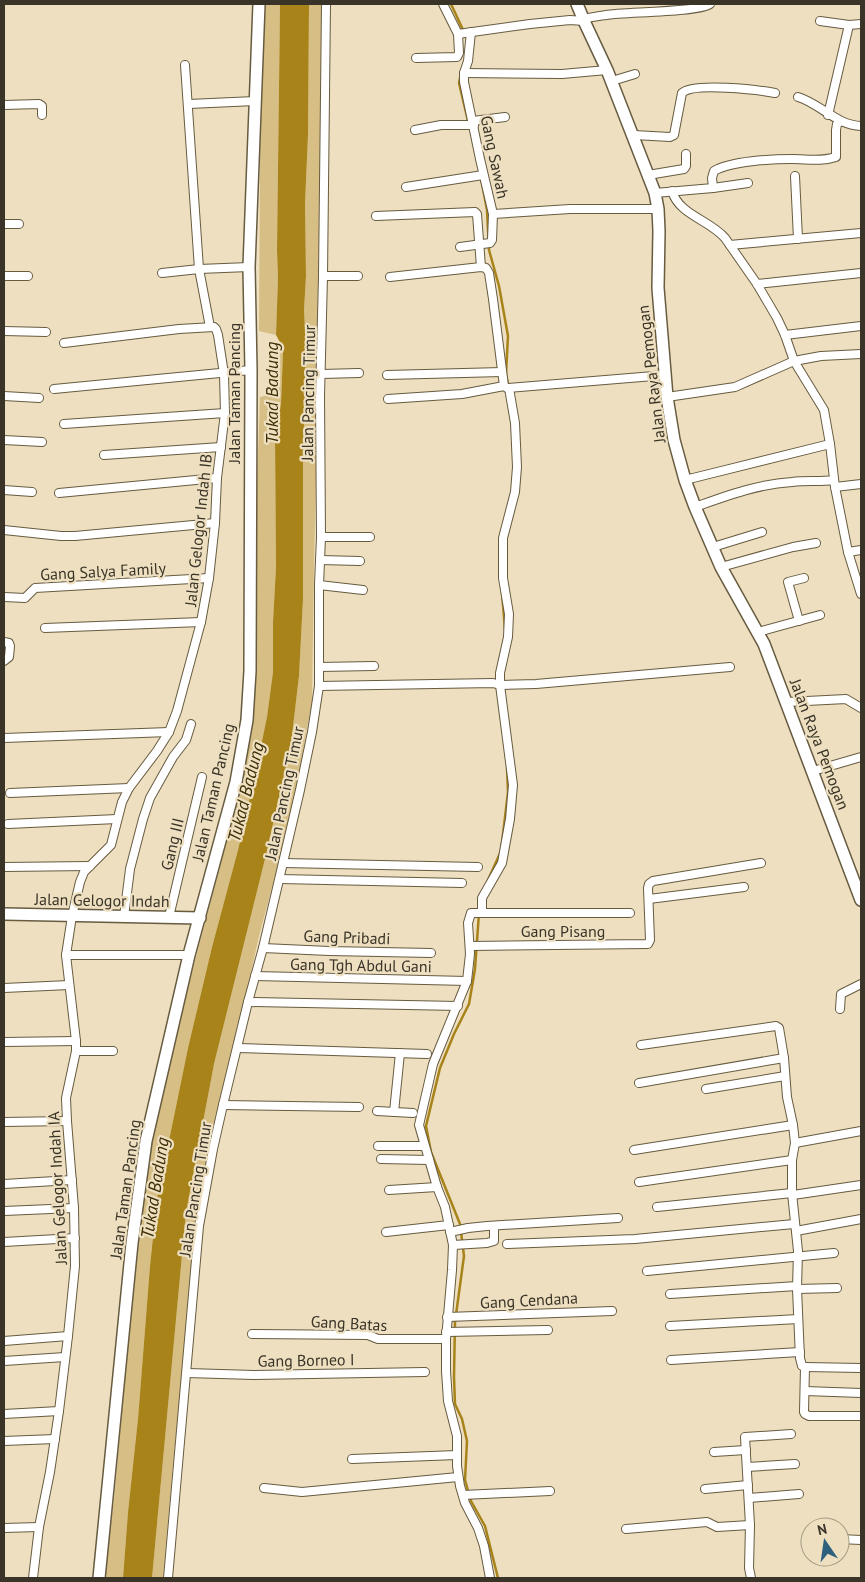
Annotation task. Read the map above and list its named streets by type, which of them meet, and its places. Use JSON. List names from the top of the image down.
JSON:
{
  "streets": {
    "street": [
      "Gang Sawah",
      "Jalan Raya Pemogan",
      "Jalan Taman Pancing",
      "Jalan Pancing Timur",
      "Jalan Gelogor Indah IB",
      "Gang Salya Family",
      "Gang III",
      "Jalan Gelogor Indah",
      "Gang Pisang",
      "Gang Pribadi",
      "Gang Tgh Abdul Gani",
      "Jalan Gelogor Indah IA",
      "Gang Cendana",
      "Gang Batas",
      "Gang Borneo I"
    ]
  },
  "crossings": [
    ["Gang Sawah", "Jalan Raya Pemogan"],
    ["Jalan Taman Pancing", "Jalan Gelogor Indah"],
    ["Jalan Pancing Timur", "Gang Pribadi"],
    ["Jalan Pancing Timur", "Gang Tgh Abdul Gani"],
    ["Jalan Pancing Timur", "Gang Borneo I"],
    ["Jalan Gelogor Indah IB", "Gang Salya Family"],
    ["Jalan Gelogor Indah IB", "Jalan Gelogor Indah"],
    ["Jalan Gelogor Indah IB", "Jalan Gelogor Indah IA"],
    ["Gang III", "Jalan Gelogor Indah"],
    ["Jalan Gelogor Indah", "Jalan Gelogor Indah IA"]
  ],
  "water": ["Tukad Badung"],
  "north": "top"
}
